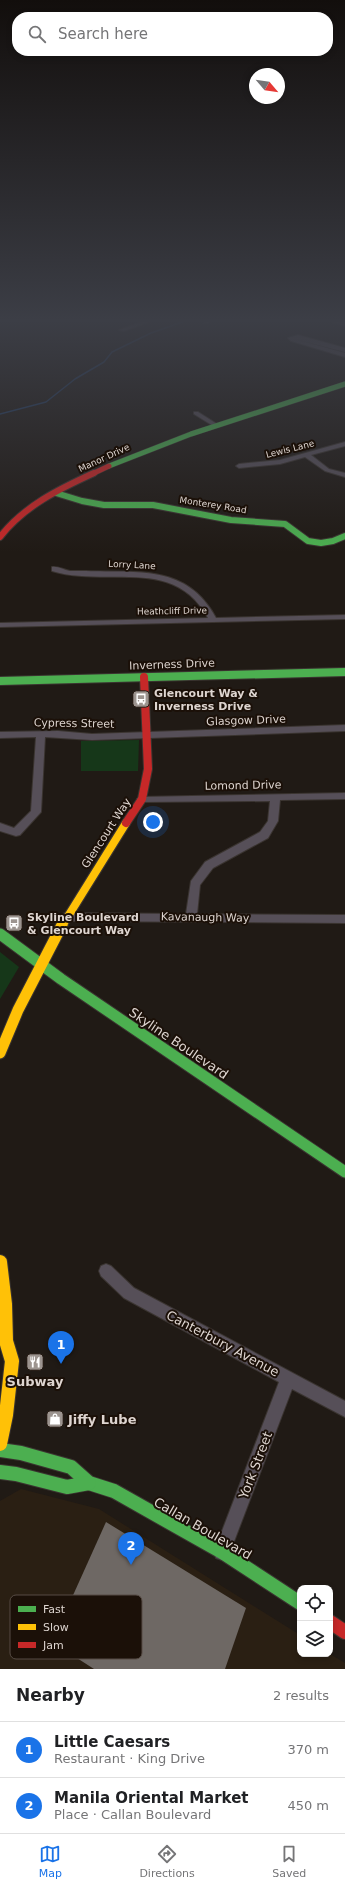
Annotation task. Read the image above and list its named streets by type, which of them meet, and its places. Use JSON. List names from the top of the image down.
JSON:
{
  "streets": {
    "street": [
      "Lewis Lane",
      "Manor Drive",
      "Monterey Road",
      "Lorry Lane",
      "Heathcliff Drive",
      "Inverness Drive",
      "Glasgow Drive",
      "Cypress Street",
      "Lomond Drive",
      "Glencourt Way",
      "Kavanaugh Way",
      "Skyline Boulevard",
      "Canterbury Avenue",
      "York Street",
      "Callan Boulevard"
    ]
  },
  "crossings": [
    ["Manor Drive", "Monterey Road"],
    ["Lorry Lane", "Heathcliff Drive"],
    ["Inverness Drive", "Glencourt Way"],
    ["Glasgow Drive", "Cypress Street"],
    ["Glasgow Drive", "Glencourt Way"],
    ["Cypress Street", "Glencourt Way"],
    ["Lomond Drive", "Glencourt Way"],
    ["Glencourt Way", "Kavanaugh Way"],
    ["Glencourt Way", "Skyline Boulevard"],
    ["Canterbury Avenue", "York Street"],
    ["York Street", "Callan Boulevard"]
  ],
  "places": {
    "bus stop": ["Glencourt Way & Inverness Drive", "Skyline Boulevard & Glencourt Way"],
    "restaurant": ["Subway"],
    "shop": ["Jiffy Lube"]
  },
  "legend": ["Fast", "Slow", "Jam"],
  "north": "bottom right",
  "page": {
    "search": "Search here",
    "pins": ["1", "2"],
    "heading": ["Nearby", "2 results"],
    "list": [
      {
        "mark": "1",
        "name": "Little Caesars",
        "note": "Restaurant · King Drive",
        "value": "370 m"
      },
      {
        "mark": "2",
        "name": "Manila Oriental Market",
        "note": "Place · Callan Boulevard",
        "value": "450 m"
      }
    ],
    "nav": ["Map", "Directions", "Saved"]
  }
}
